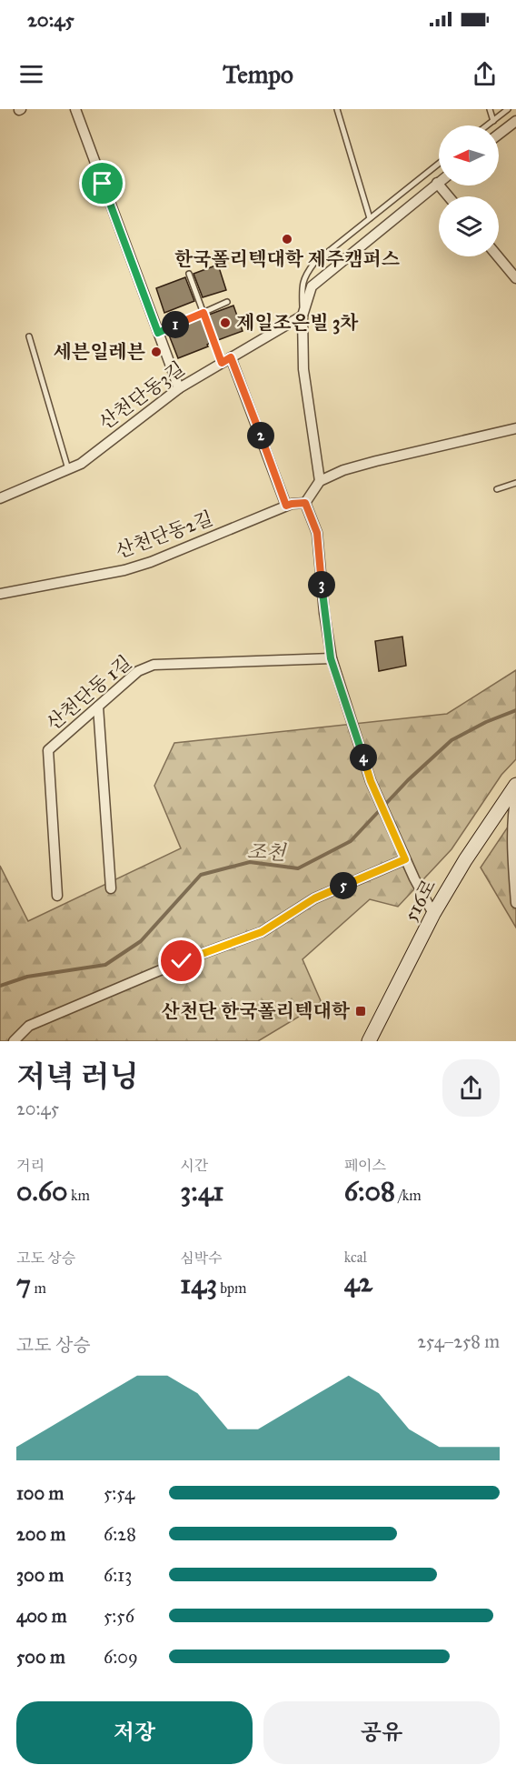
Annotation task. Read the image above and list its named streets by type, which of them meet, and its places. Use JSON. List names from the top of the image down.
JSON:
{
  "streets": {
    "main road": ["516로"],
    "street": ["산천단동3길", "산천단동2길", "산천단동 1길"]
  },
  "water": ["조천"],
  "places": {
    "other": ["한국폴리텍대학 제주캠퍼스", "제일조은빌 3차", "세븐일레븐"],
    "transit": ["산천단 한국폴리텍대학"]
  },
  "north": "left",
  "page": {
    "status": "20:45",
    "header": "Tempo",
    "pins": [
      "1",
      "2",
      "3",
      "4",
      "5"
    ],
    "heading": ["저녁 러닝", "20:45"],
    "stats": [
      ["거리", "0.60 km"],
      ["시간", "3:41"],
      ["페이스", "6:08 /km"],
      ["고도 상승", "7 m"],
      ["심박수", "143 bpm"],
      ["kcal", "42"]
    ],
    "chart": ["고도 상승", "254–258 m"],
    "list": [
      {
        "name": "100 m",
        "note": "5:54"
      },
      {
        "name": "200 m",
        "note": "6:28"
      },
      {
        "name": "300 m",
        "note": "6:13"
      },
      {
        "name": "400 m",
        "note": "5:56"
      },
      {
        "name": "500 m",
        "note": "6:09"
      }
    ],
    "buttons": ["저장", "공유"]
  }
}
